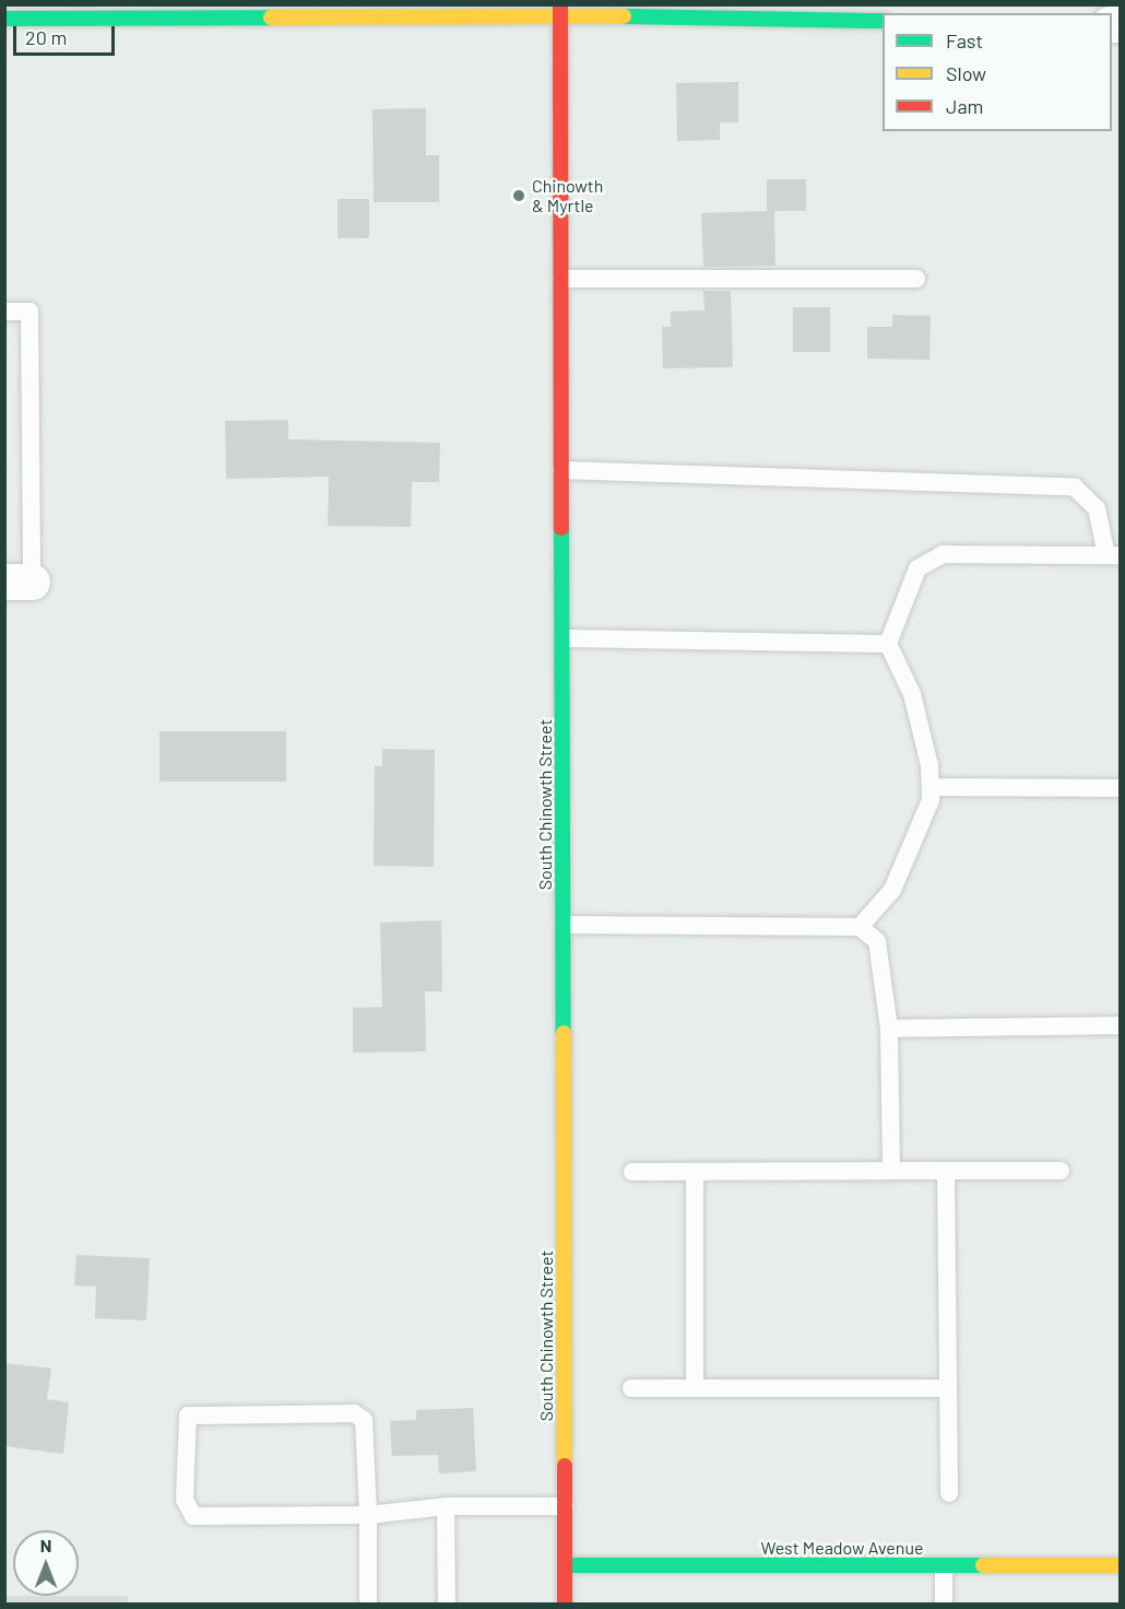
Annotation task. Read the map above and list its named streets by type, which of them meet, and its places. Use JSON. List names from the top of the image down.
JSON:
{
  "streets": {
    "street": ["South Chinowth Street", "West Meadow Avenue"]
  },
  "crossings": [
    ["South Chinowth Street", "West Meadow Avenue"]
  ],
  "places": ["Chinowth & Myrtle"],
  "legend": ["Fast", "Slow", "Jam"],
  "scale_bar": "20 m",
  "north": "top"
}
